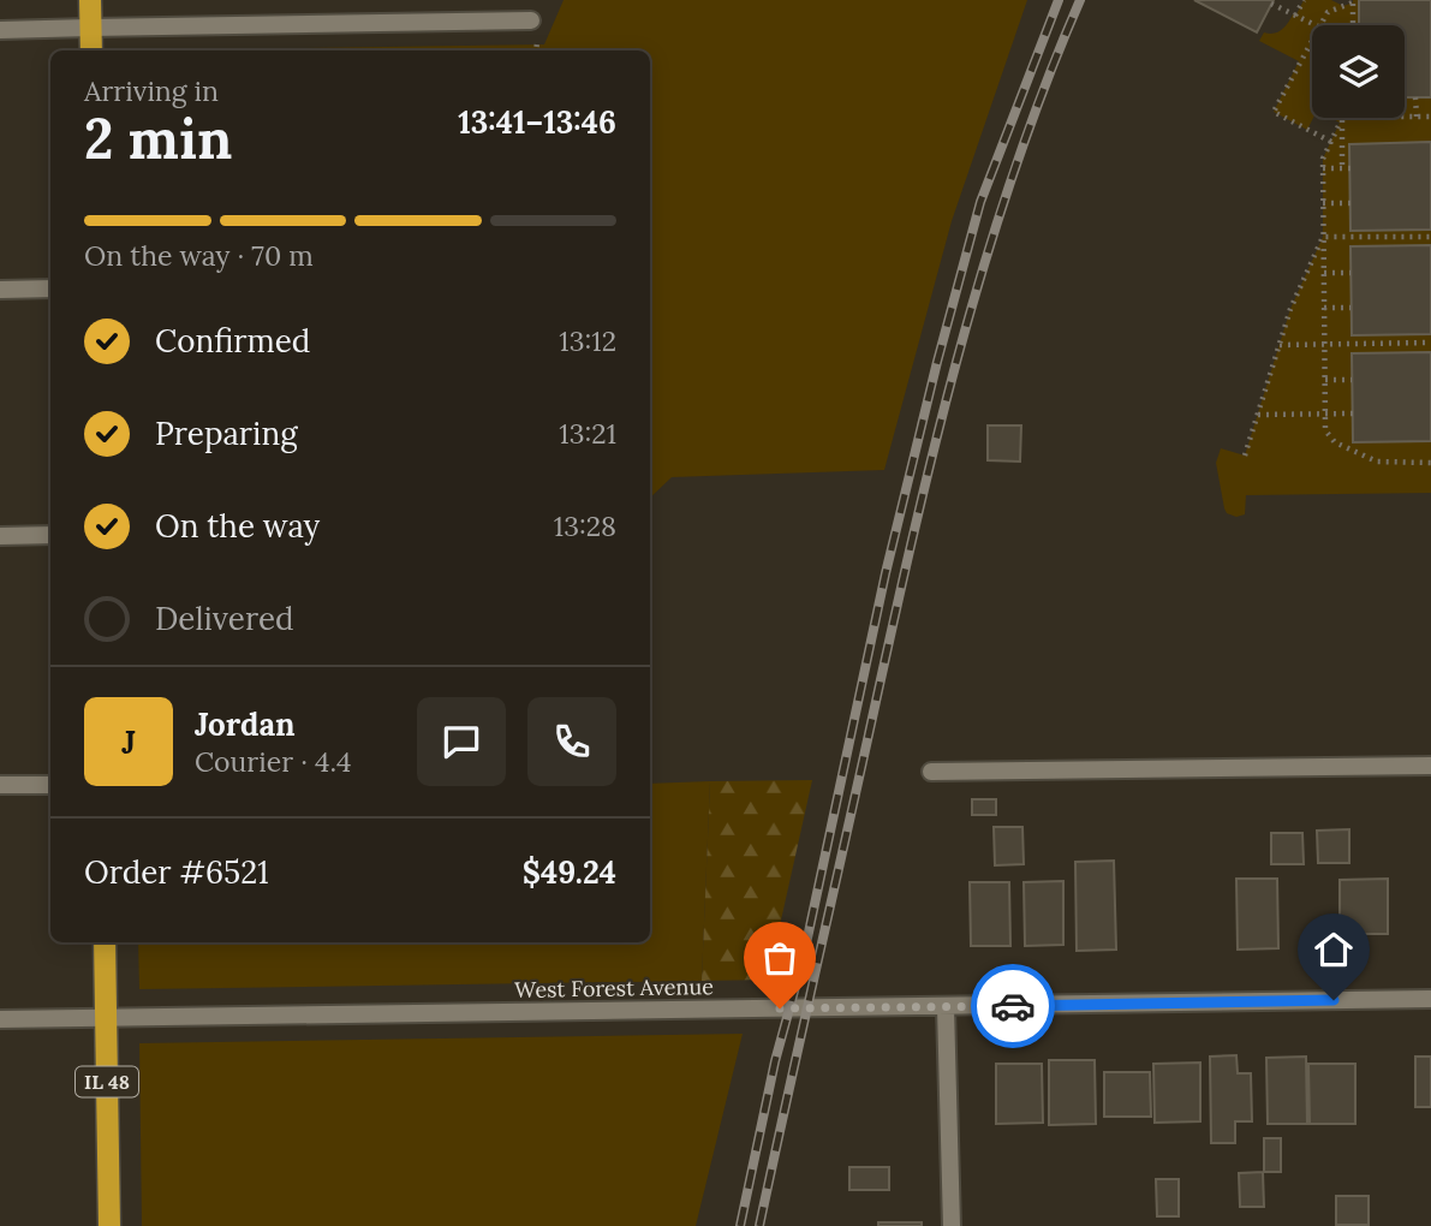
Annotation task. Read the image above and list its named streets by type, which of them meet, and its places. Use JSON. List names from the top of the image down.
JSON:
{
  "streets": {
    "main road": ["IL 48"],
    "street": ["West Forest Avenue"]
  },
  "crossings": [
    ["West Forest Avenue", "IL 48"]
  ],
  "page": {
    "heading": ["2 min", "Arriving in", "13:41–13:46"],
    "panel": [
      "Jordan",
      "Courier · 4.4",
      "Order #6521",
      "$49.24"
    ],
    "bar": "On the way · 70 m",
    "list": [
      ["Confirmed", "13:12"],
      ["Preparing", "13:21"],
      ["On the way", "13:28"],
      "Delivered"
    ],
    "round": "J"
  }
}
